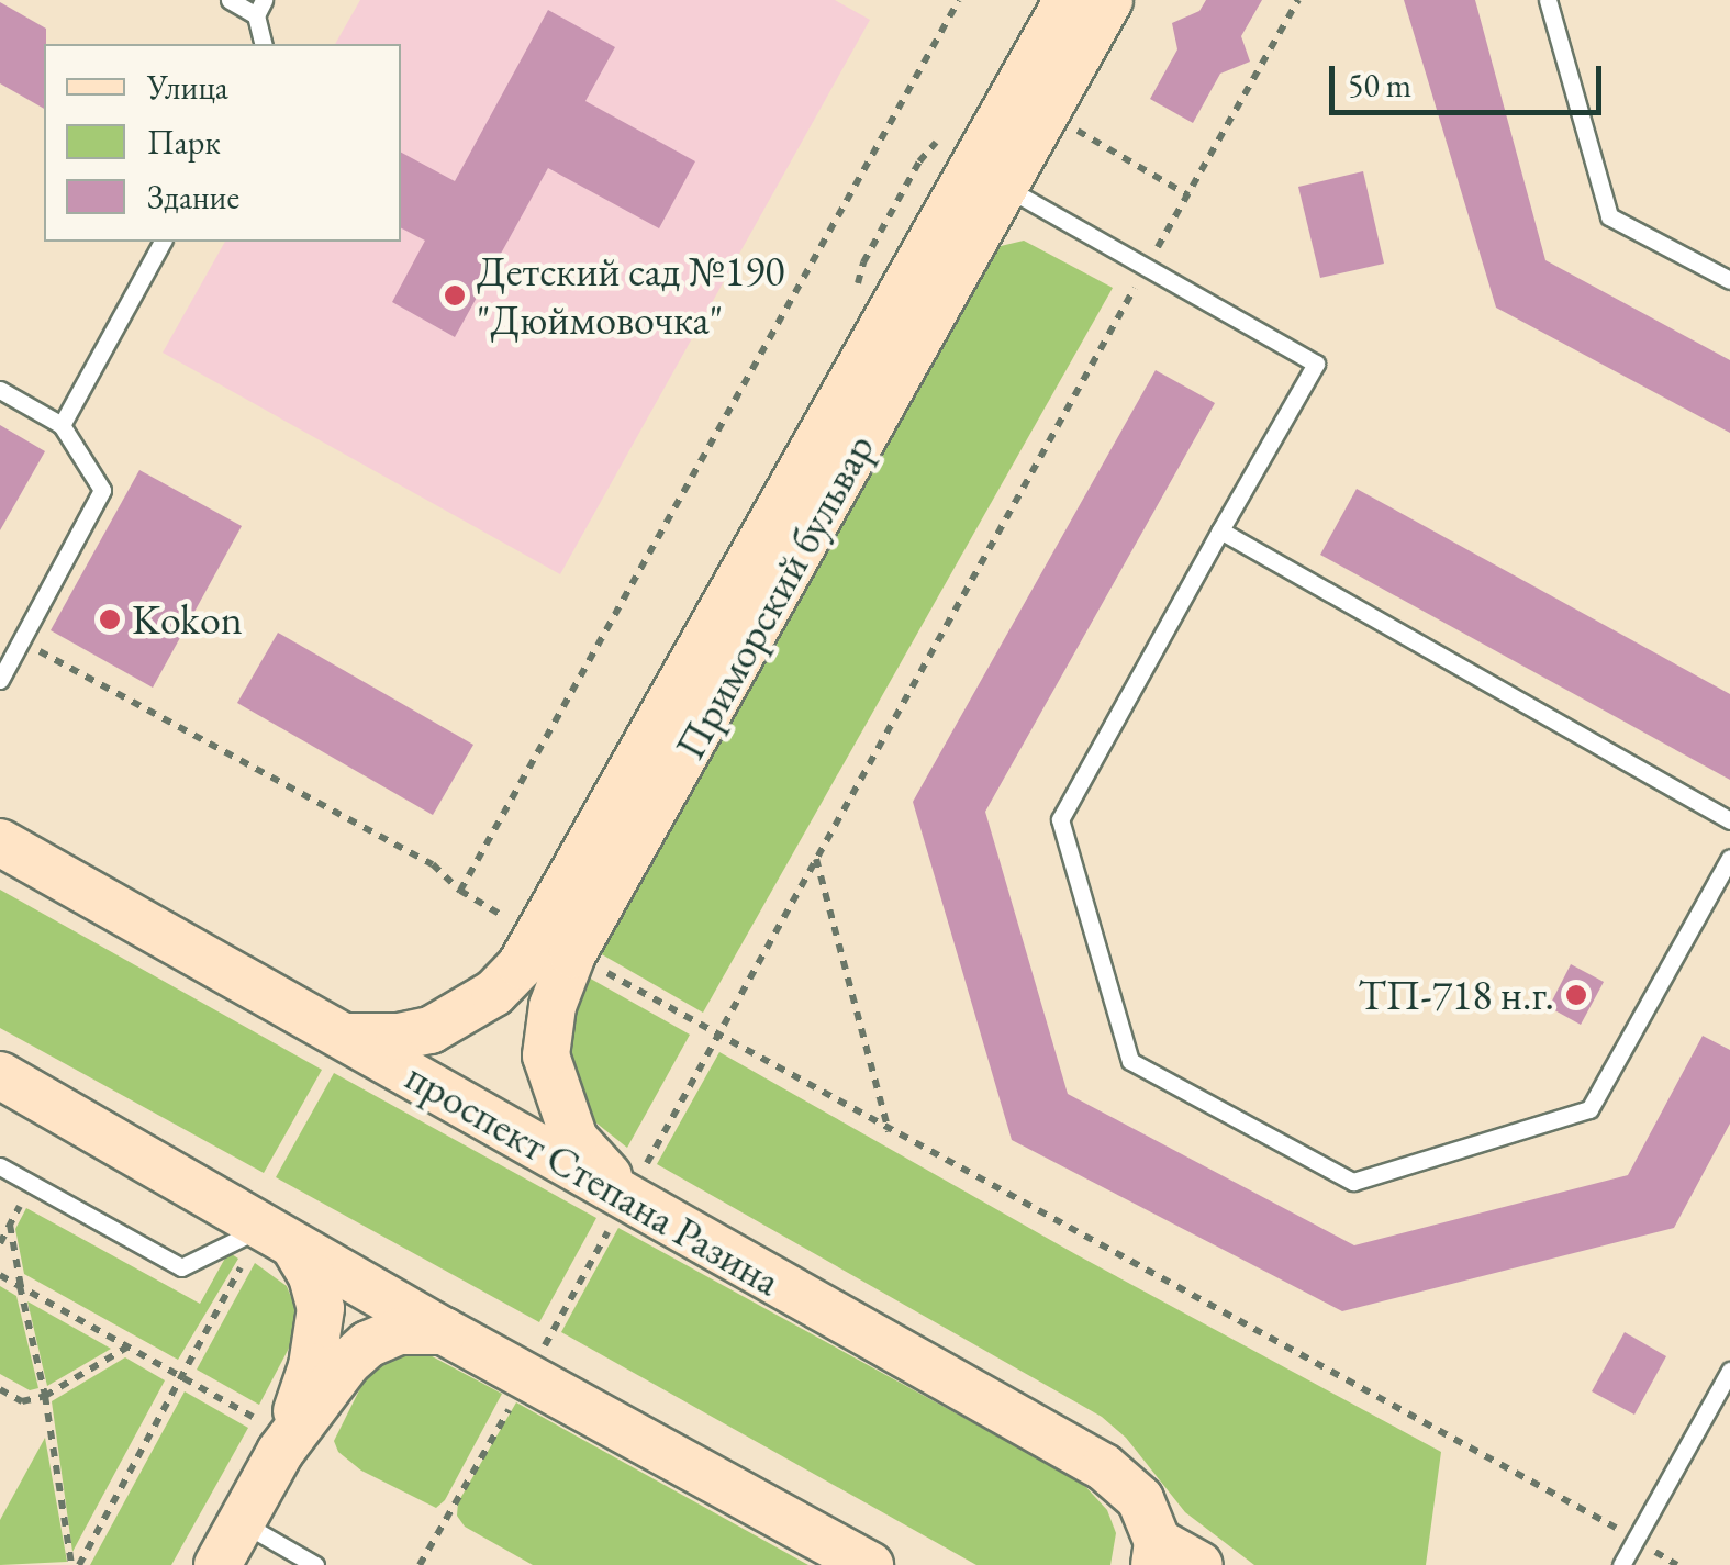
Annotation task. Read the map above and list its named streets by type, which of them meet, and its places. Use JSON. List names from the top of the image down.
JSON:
{
  "streets": {
    "main road": ["Приморский бульвар", "проспект Степана Разина"]
  },
  "crossings": [
    ["Приморский бульвар", "проспект Степана Разина"]
  ],
  "places": ["Детский сад №190 \"Дюймовочка\"", "Kokon", "ТП-718 н.г."],
  "legend": ["Улица", "Парк", "Здание"],
  "scale_bar": "50 m"
}
